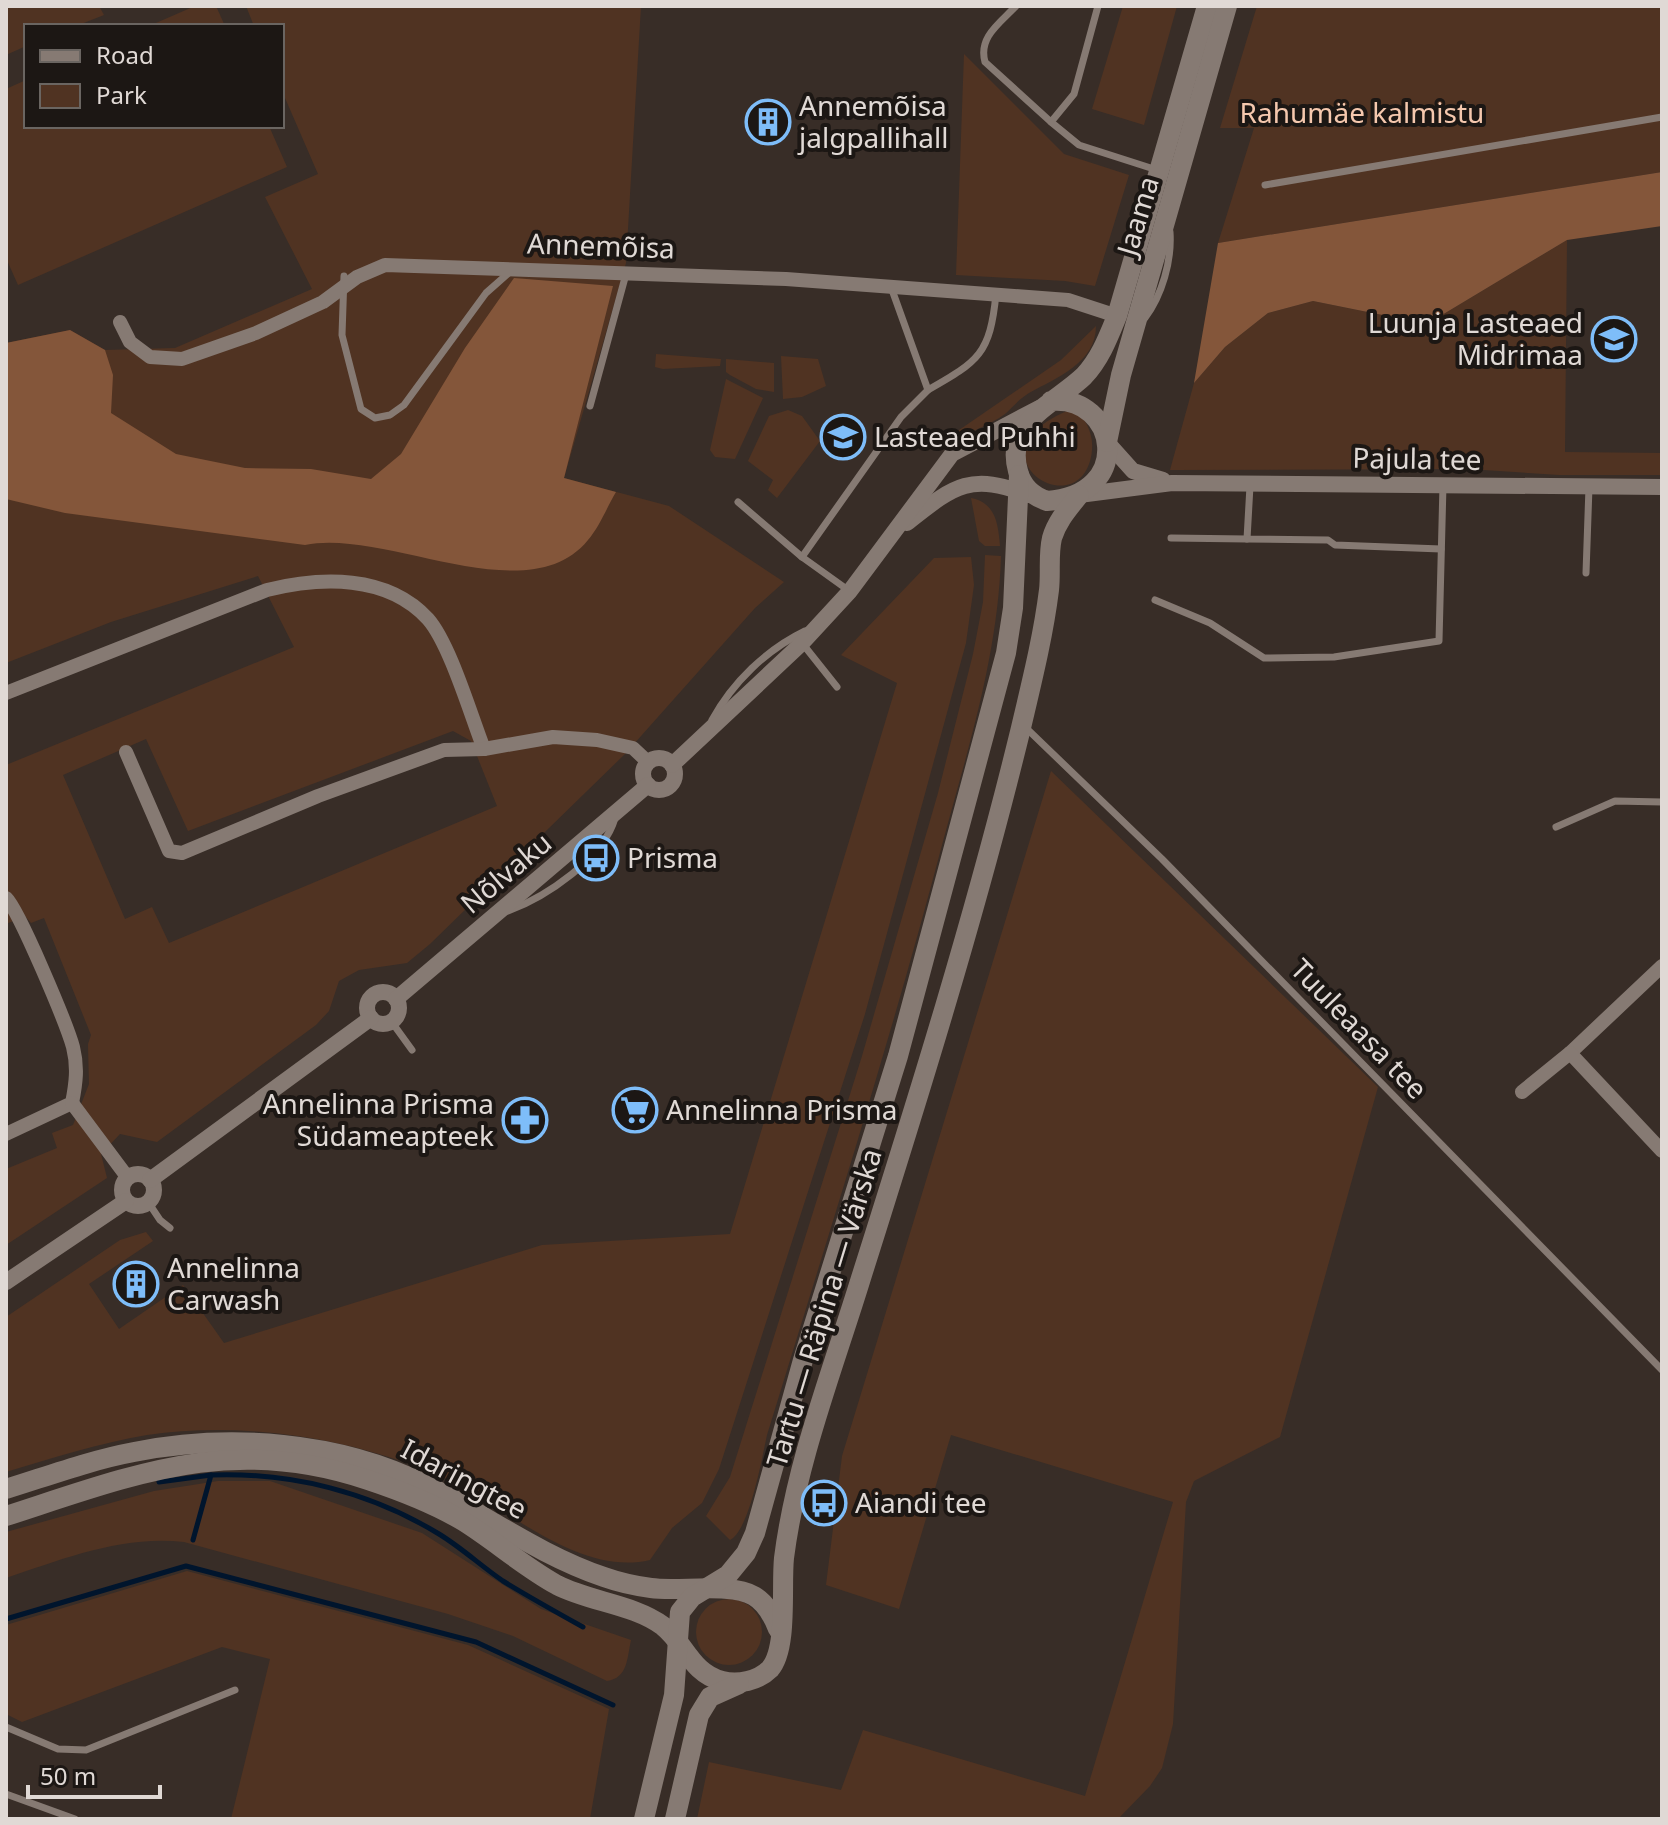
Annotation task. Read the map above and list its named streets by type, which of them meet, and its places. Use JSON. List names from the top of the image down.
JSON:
{
  "streets": {
    "main road": ["Jaama", "Tartu — Räpina — Värska", "Idaringtee"],
    "street": ["Annemõisa", "Pajula tee", "Nõlvaku"],
    "lane": ["Tuuleaasa tee"]
  },
  "crossings": [
    ["Jaama", "Annemõisa"],
    ["Jaama", "Nõlvaku"],
    ["Jaama", "Tartu — Räpina — Värska"],
    ["Nõlvaku", "Tartu — Räpina — Värska"],
    ["Tuuleaasa tee", "Tartu — Räpina — Värska"],
    ["Tartu — Räpina — Värska", "Idaringtee"]
  ],
  "parks": ["Rahumäe kalmistu"],
  "places": {
    "building": ["Annemõisa jalgpallihall", "Annelinna Carwash"],
    "school or university": ["Luunja Lasteaed Midrimaa", "Lasteaed Puhhi"],
    "bus stop": ["Prisma", "Aiandi tee"],
    "supermarket": ["Annelinna Prisma"],
    "pharmacy": ["Annelinna Prisma Südameapteek"]
  },
  "legend": ["Road", "Park"],
  "scale_bar": "50 m"
}
